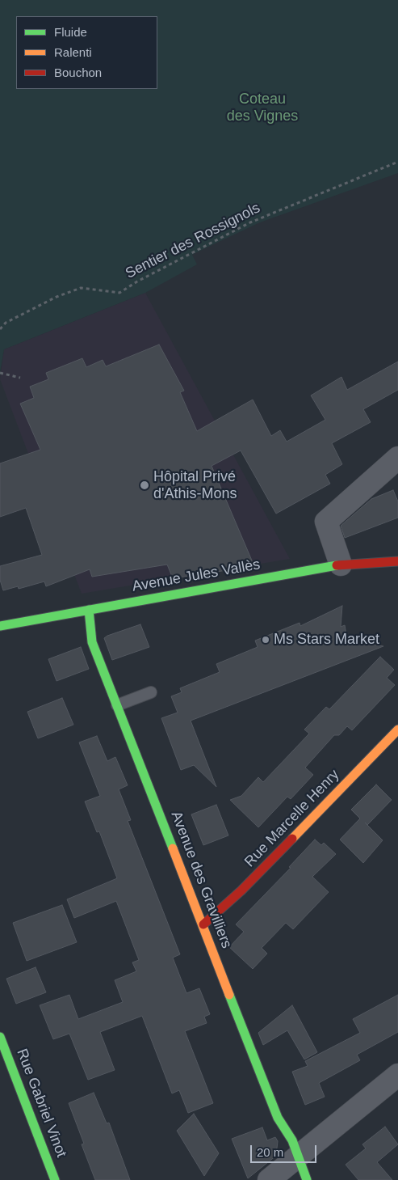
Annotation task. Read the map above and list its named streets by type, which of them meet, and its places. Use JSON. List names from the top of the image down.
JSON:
{
  "streets": {
    "street": [
      "Avenue Jules Vallès",
      "Rue Marcelle Henry",
      "Avenue des Gravilliers",
      "Rue Gabriel Vinot"
    ],
    "path": ["Sentier des Rossignols"]
  },
  "crossings": [
    ["Avenue Jules Vallès", "Avenue des Gravilliers"],
    ["Rue Marcelle Henry", "Avenue des Gravilliers"]
  ],
  "parks": ["Coteau des Vignes"],
  "places": ["Hôpital Privé d'Athis-Mons", "Ms Stars Market"],
  "legend": ["Fluide", "Ralenti", "Bouchon"],
  "scale_bar": "20 m"
}
